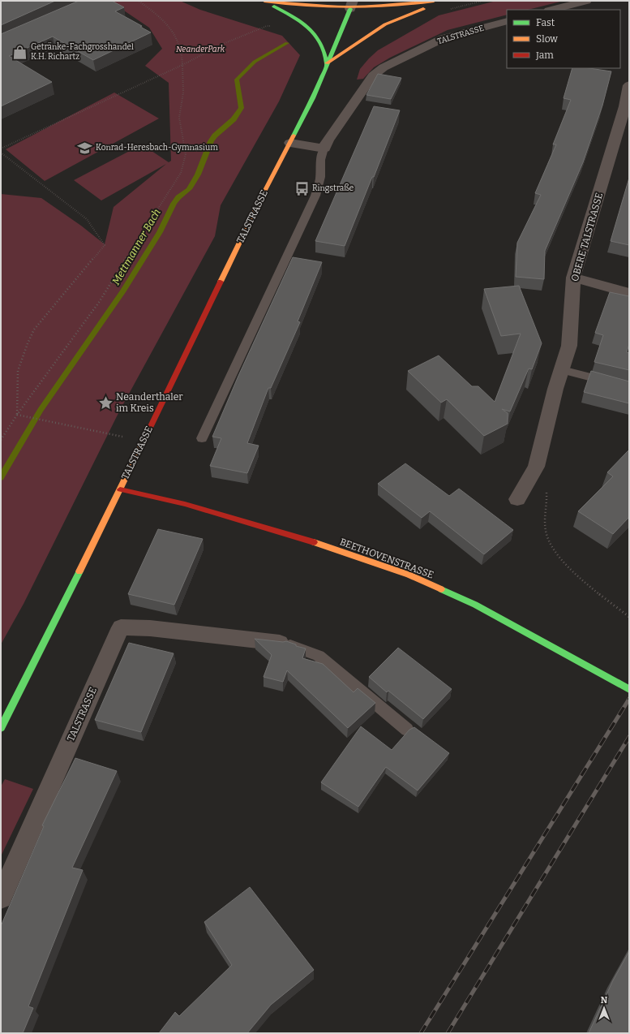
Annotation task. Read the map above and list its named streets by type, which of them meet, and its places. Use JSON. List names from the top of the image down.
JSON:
{
  "streets": {
    "street": ["TALSTRASSE", "OBERE TALSTRASSE", "BEETHOVENSTRASSE"]
  },
  "crossings": [
    ["TALSTRASSE", "BEETHOVENSTRASSE"]
  ],
  "water": ["Mettmanner Bach"],
  "parks": ["NeanderPark"],
  "places": {
    "shop": ["Getränke-Fachgrosshandel K.H. Richartz"],
    "school or university": ["Konrad-Heresbach-Gymnasium"],
    "bus stop": ["Ringstraße"],
    "place": ["Neanderthaler im Kreis"]
  },
  "legend": ["Fast", "Slow", "Jam"],
  "north": "top"
}
